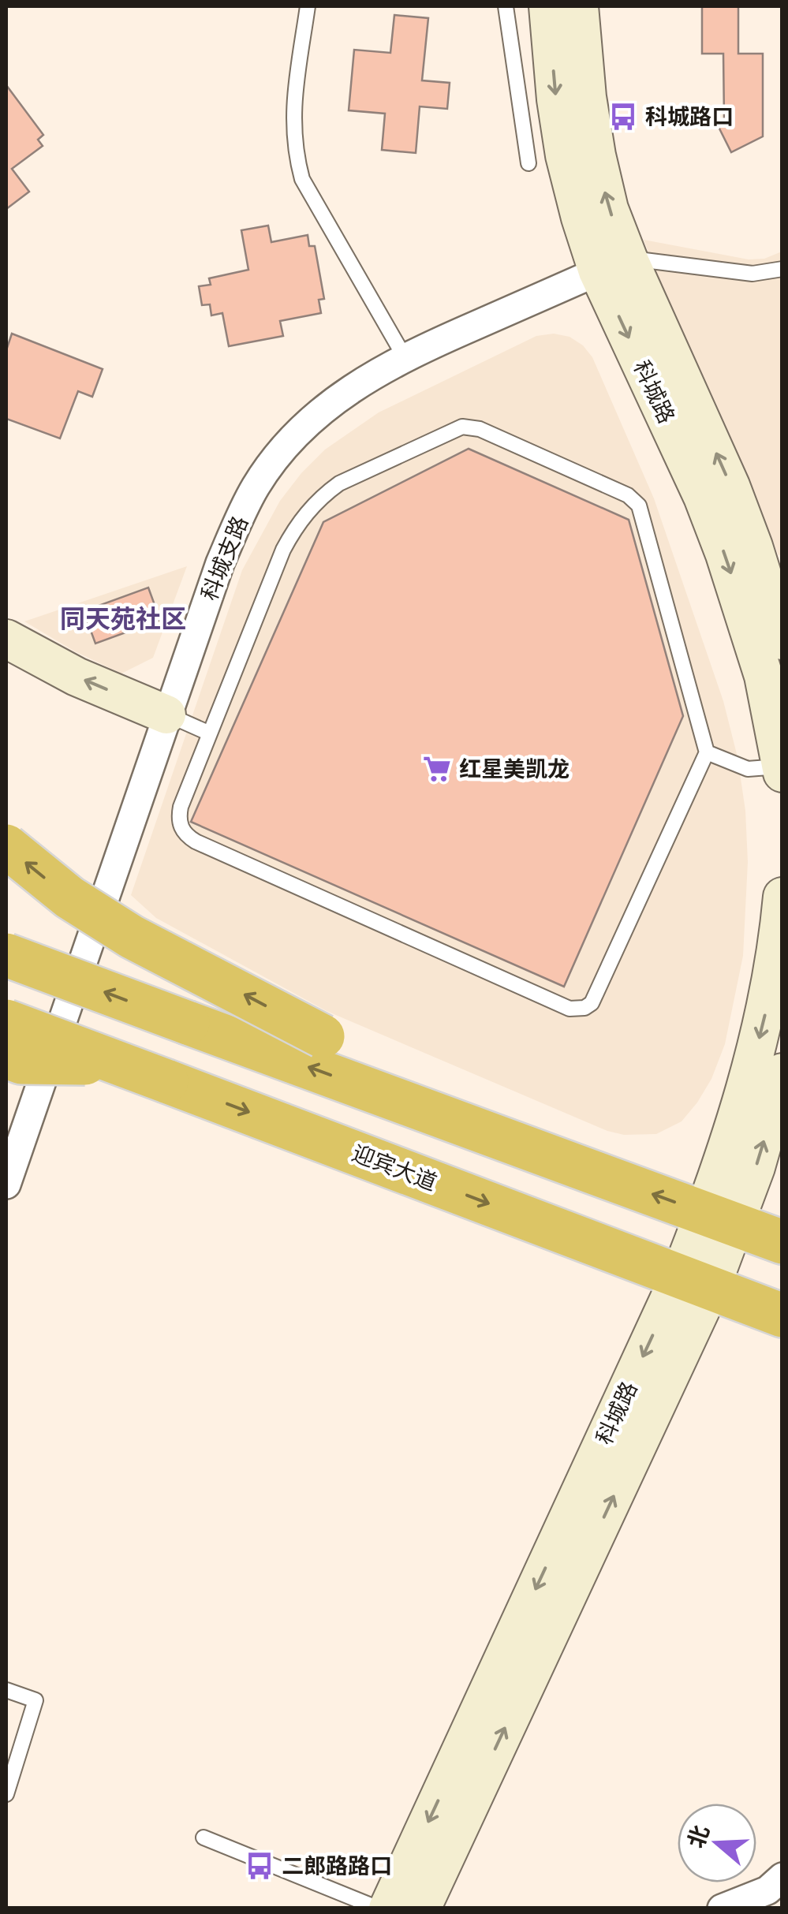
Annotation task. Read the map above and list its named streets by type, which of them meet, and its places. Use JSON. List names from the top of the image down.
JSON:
{
  "streets": {
    "highway": ["迎宾大道"],
    "main road": ["科城路"],
    "street": ["科城支路"]
  },
  "crossings": [
    ["科城路", "科城支路"],
    ["科城路", "迎宾大道"]
  ],
  "districts": ["同天苑社区"],
  "places": {
    "bus stop": ["科城路口", "二郎路路口"],
    "supermarket": ["红星美凯龙"]
  },
  "north": "left"
}
